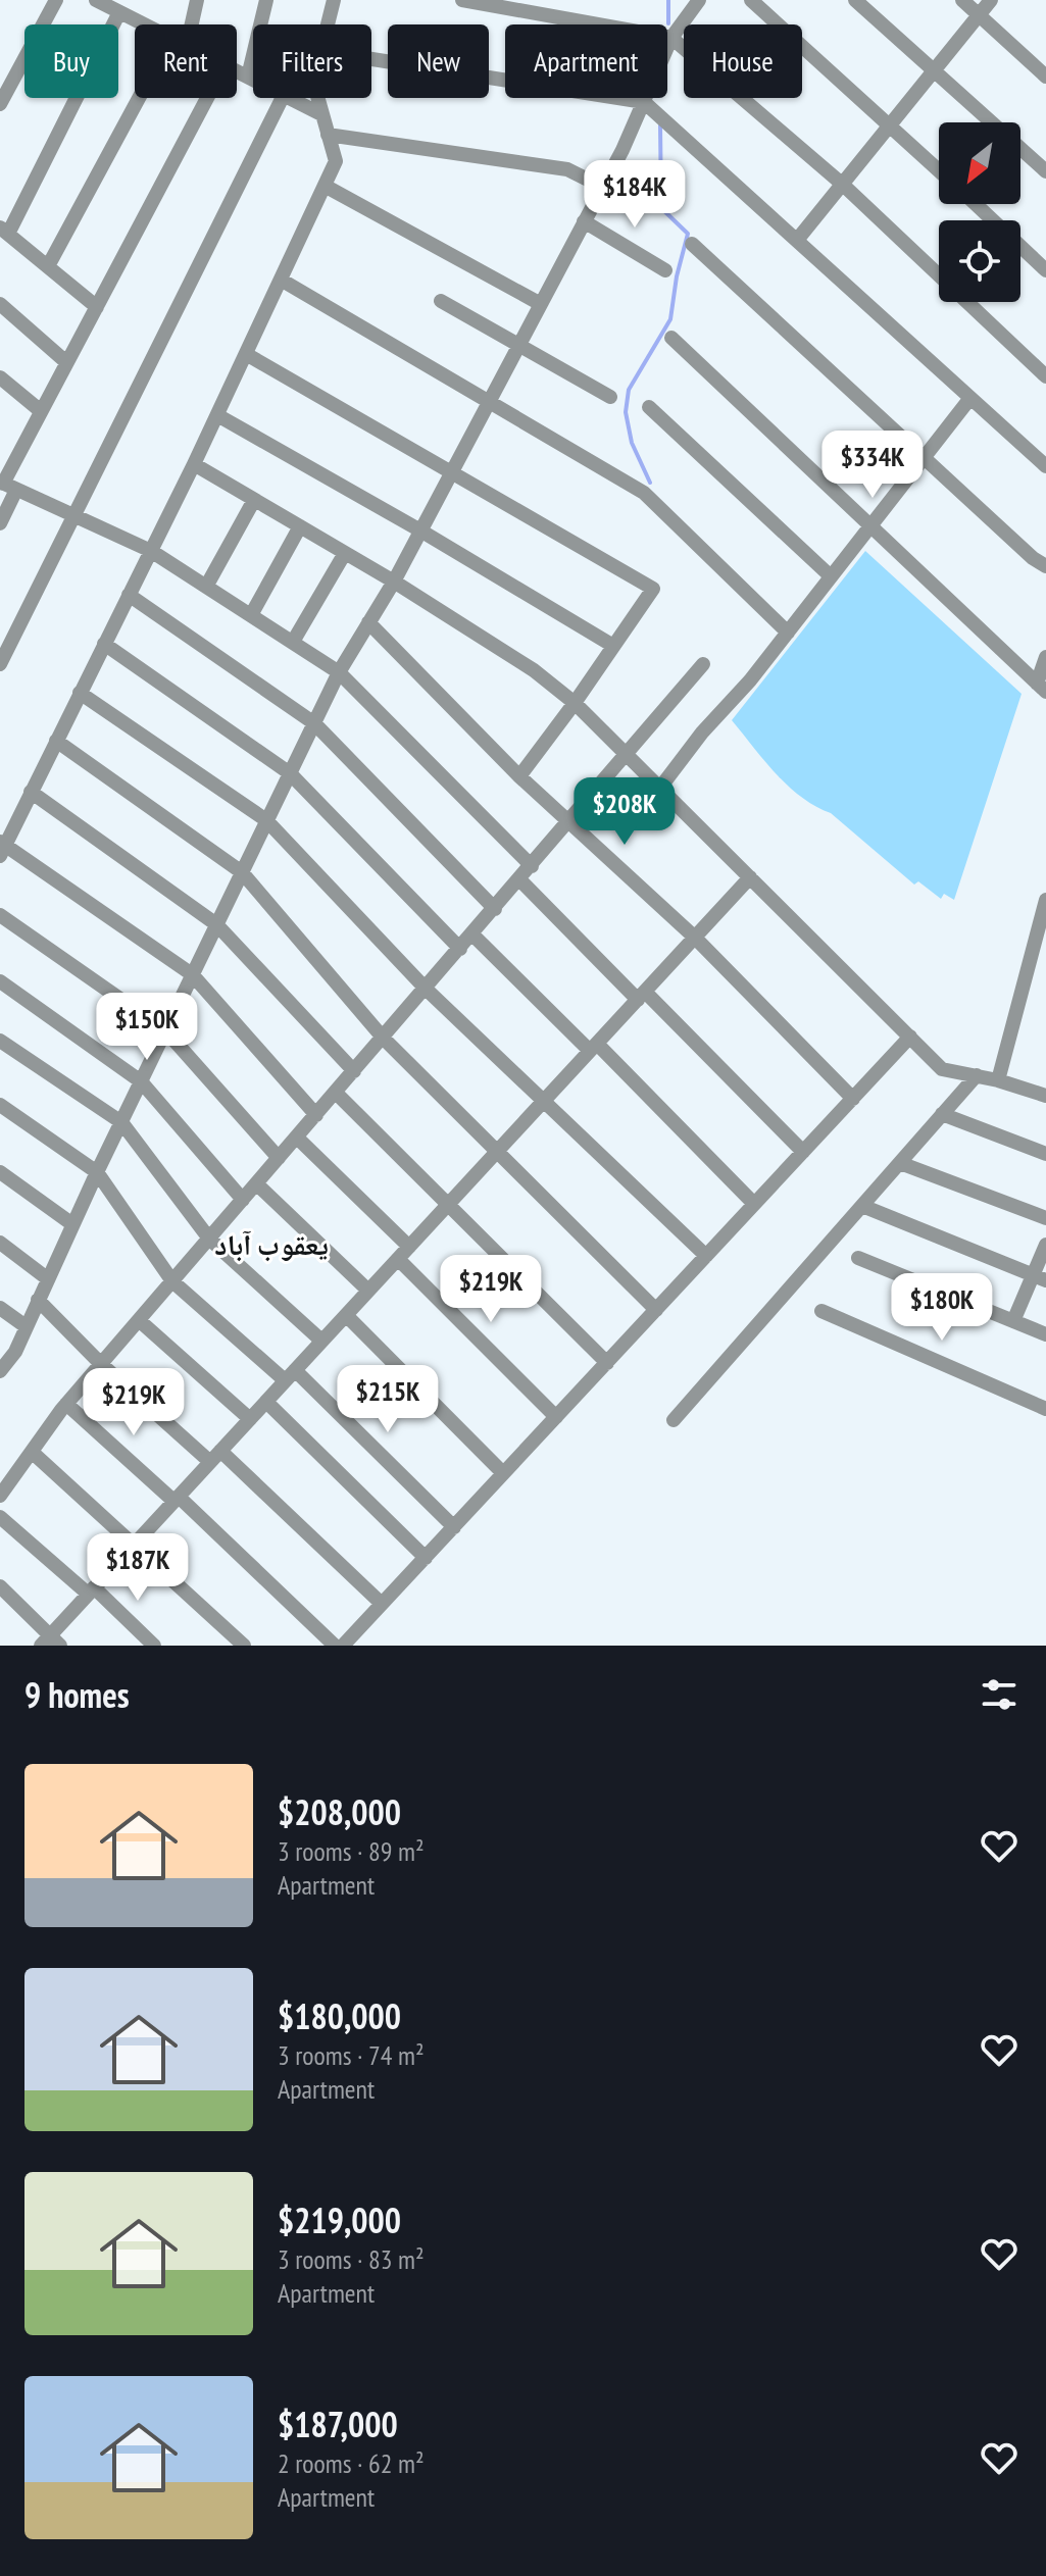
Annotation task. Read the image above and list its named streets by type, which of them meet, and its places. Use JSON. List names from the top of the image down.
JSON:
{
  "districts": ["یعقوب آباد"],
  "north": "bottom left",
  "page": {
    "chip": [
      "Buy",
      "Rent",
      "Filters",
      "New",
      "Apartment",
      "House"
    ],
    "price": [
      "$184K",
      "$334K",
      "$208K",
      "$150K",
      "$219K",
      "$180K",
      "$215K",
      "$219K",
      "$187K"
    ],
    "heading": "9 homes",
    "list": [
      {
        "name": "$208,000",
        "note": "3 rooms · 89 m² · Apartment"
      },
      {
        "name": "$180,000",
        "note": "3 rooms · 74 m² · Apartment"
      },
      {
        "name": "$219,000",
        "note": "3 rooms · 83 m² · Apartment"
      },
      {
        "name": "$187,000",
        "note": "2 rooms · 62 m² · Apartment"
      }
    ]
  }
}
